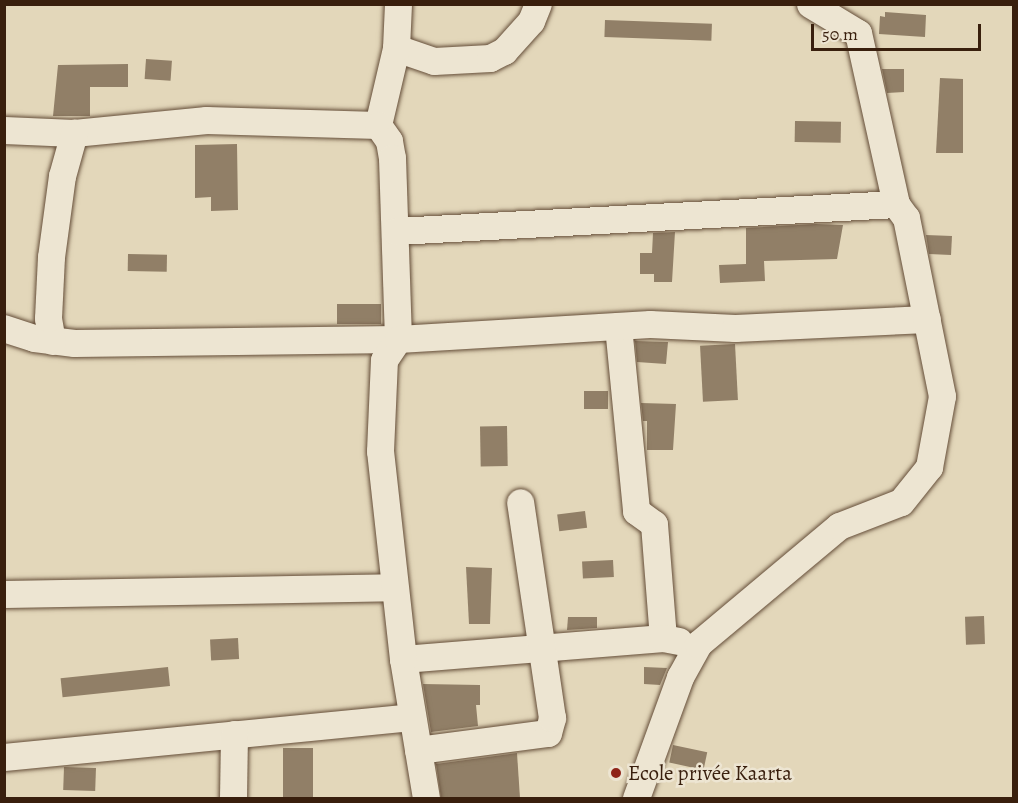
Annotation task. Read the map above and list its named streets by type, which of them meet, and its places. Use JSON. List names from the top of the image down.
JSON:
{
  "places": ["Ecole privée Kaarta"],
  "scale_bar": "50 m"
}
